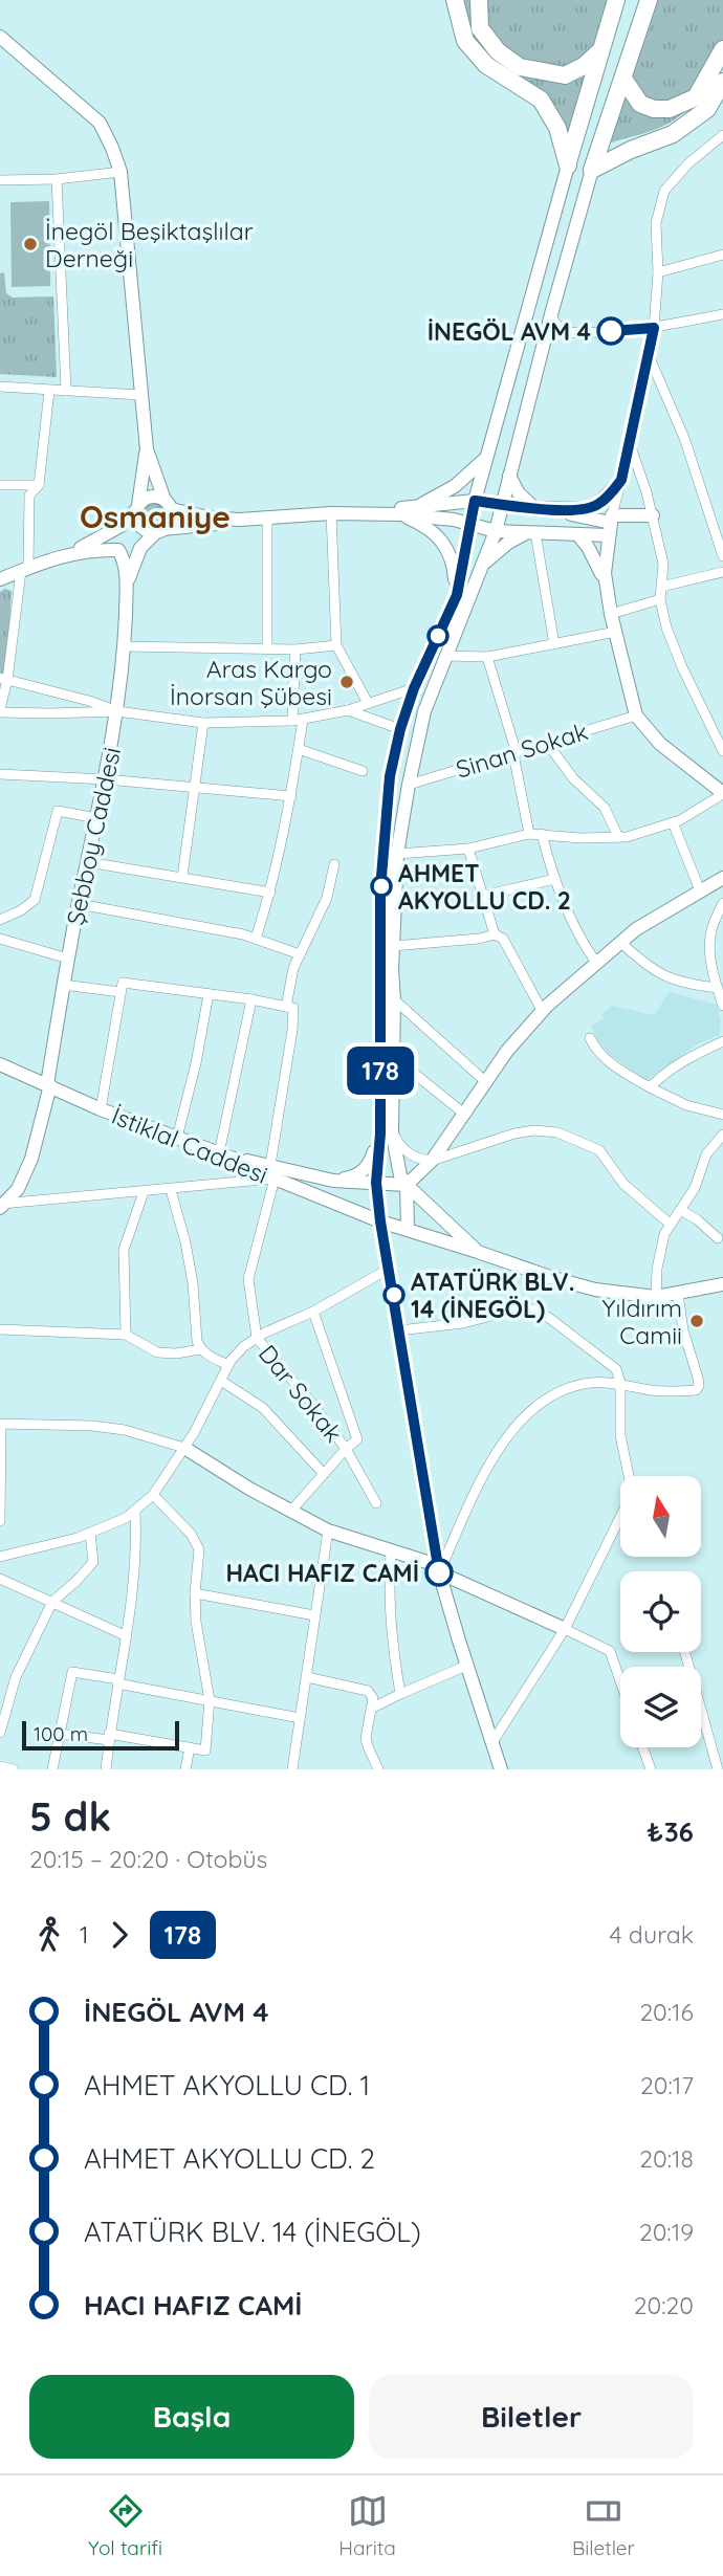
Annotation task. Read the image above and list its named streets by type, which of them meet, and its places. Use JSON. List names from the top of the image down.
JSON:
{
  "streets": {
    "main road": ["Şebboy Caddesi", "İstiklal Caddesi"],
    "street": ["Sinan Sokak", "Dar Sokak"]
  },
  "crossings": [
    ["Şebboy Caddesi", "İstiklal Caddesi"]
  ],
  "districts": ["Osmaniye"],
  "places": [
    "İnegöl Beşiktaşlılar Derneği",
    "İNEGÖL AVM 4",
    "Aras Kargo İnorsan Şübesi",
    "AHMET AKYOLLU CD. 2",
    "ATATÜRK BLV. 14 (İNEGÖL)",
    "Yıldırım Camii",
    "HACI HAFIZ CAMİ"
  ],
  "lines": ["bus line 178"],
  "scale_bar": "100 m",
  "north": "top",
  "page": {
    "on_map": "178",
    "scale": "100 m",
    "heading": ["5 dk", "20:15 – 20:20 · Otobüs", "₺36"],
    "legs": ["1", "178", "4 durak"],
    "list": [
      {
        "name": "İNEGÖL AVM 4",
        "value": "20:16"
      },
      {
        "name": "AHMET AKYOLLU CD. 1",
        "value": "20:17"
      },
      {
        "name": "AHMET AKYOLLU CD. 2",
        "value": "20:18"
      },
      {
        "name": "ATATÜRK BLV. 14 (İNEGÖL)",
        "value": "20:19"
      },
      {
        "name": "HACI HAFIZ CAMİ",
        "value": "20:20"
      }
    ],
    "buttons": ["Başla", "Biletler"],
    "tabs": ["Yol tarifi", "Harita", "Biletler"]
  }
}
